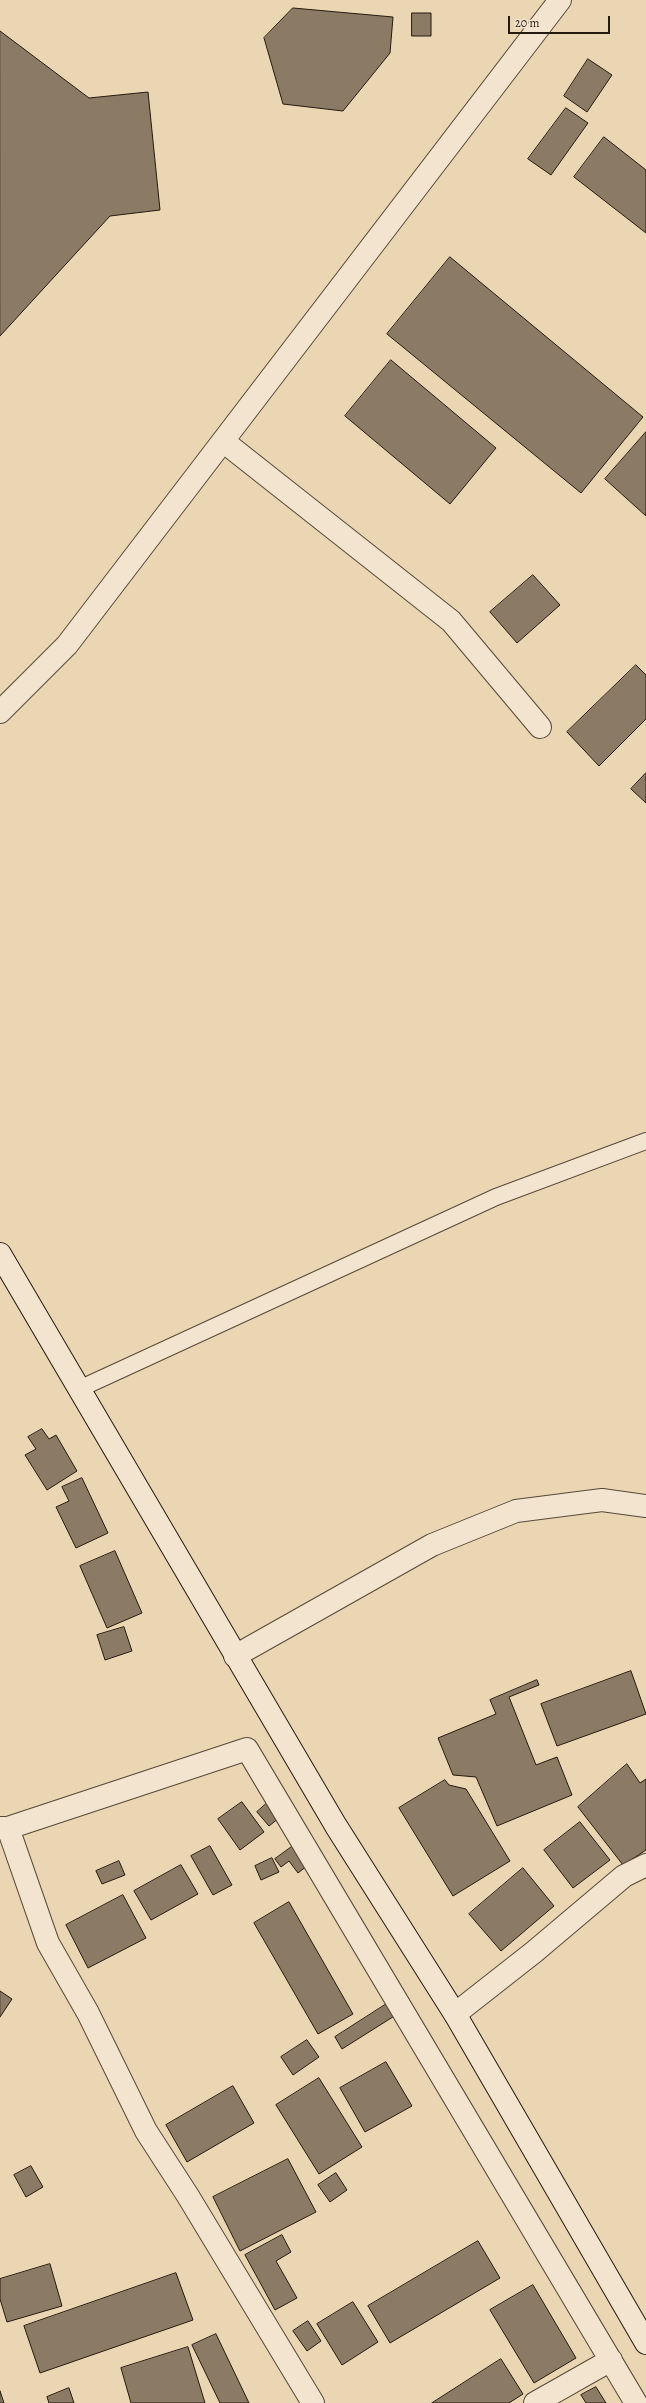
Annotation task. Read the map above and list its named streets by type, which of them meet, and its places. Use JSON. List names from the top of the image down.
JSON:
{
  "scale_bar": "20 m"
}
